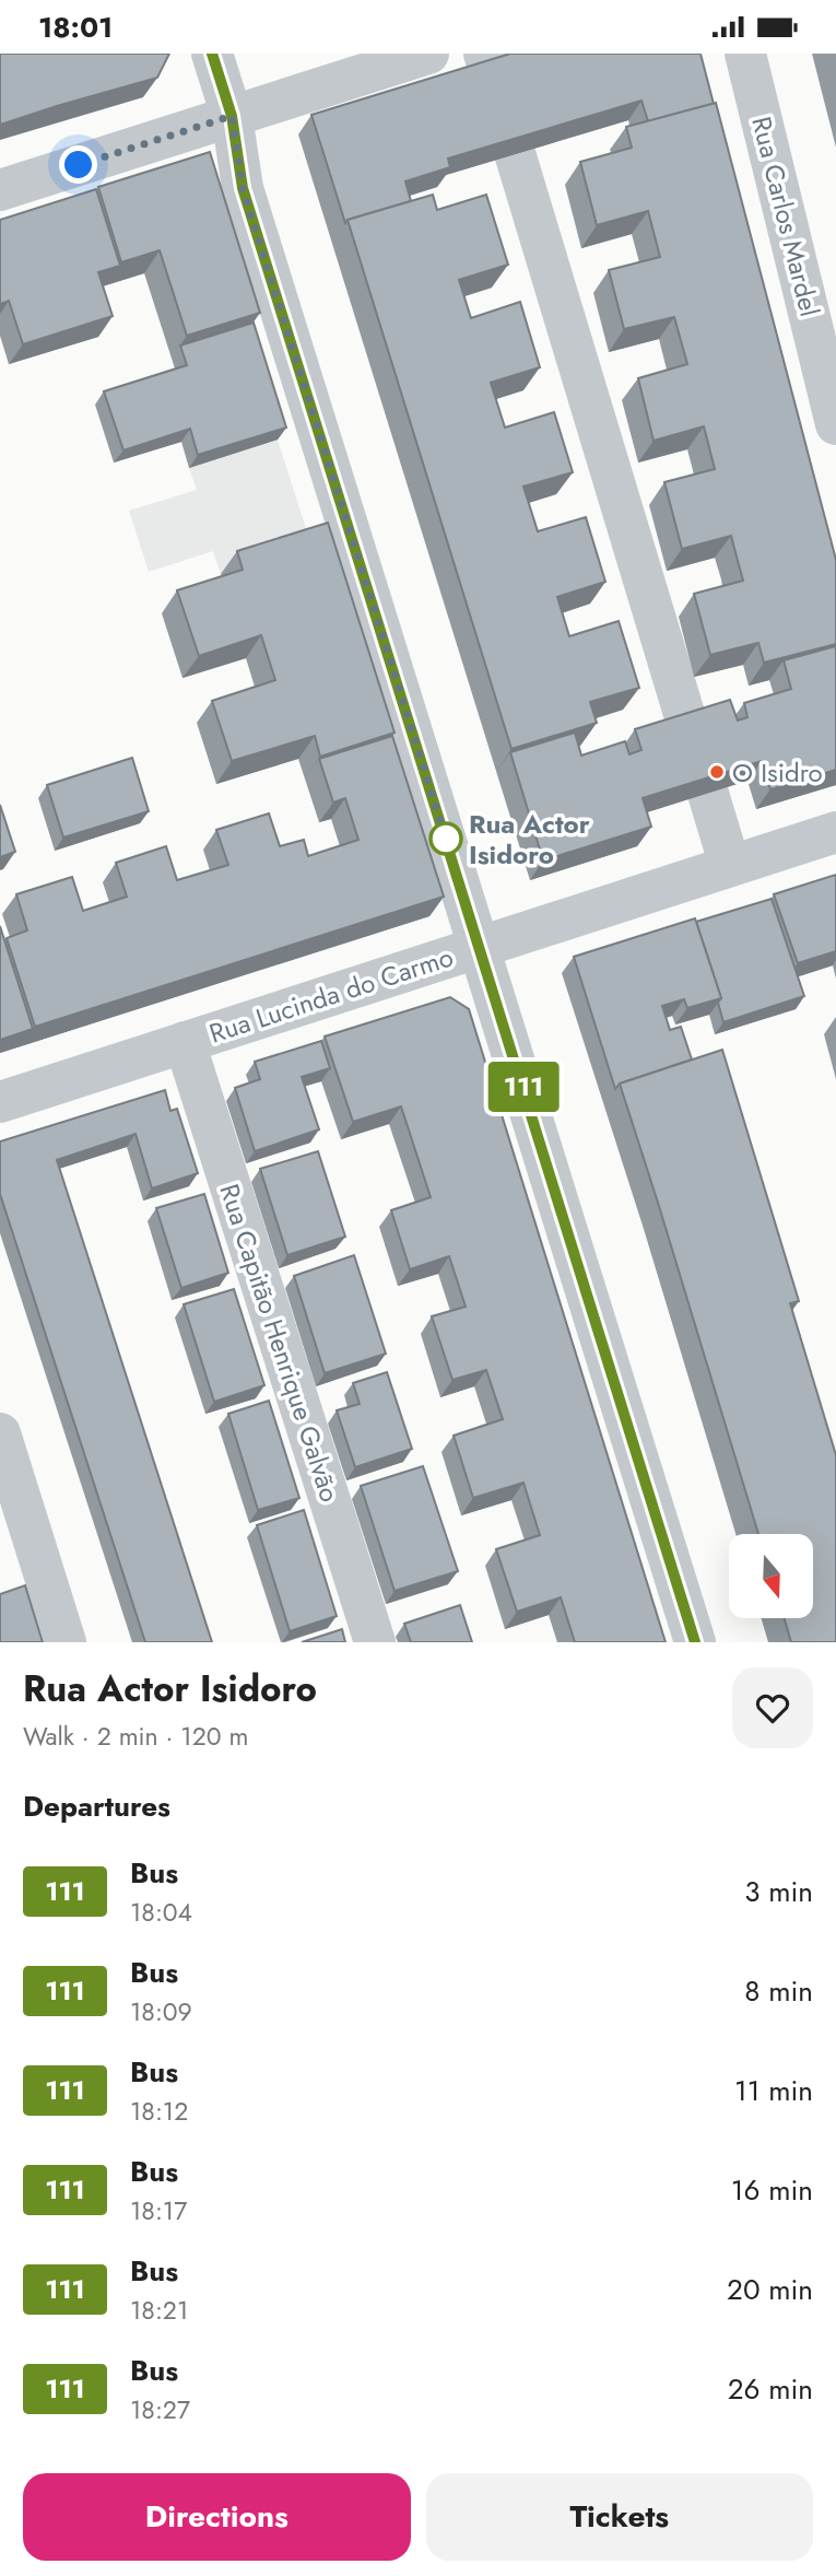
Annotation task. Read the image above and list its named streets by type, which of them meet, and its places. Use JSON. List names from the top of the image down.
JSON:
{
  "streets": {
    "street": ["Rua Carlos Mardel", "Rua Lucinda do Carmo", "Rua Capitão Henrique Galvão"]
  },
  "crossings": [
    ["Rua Lucinda do Carmo", "Rua Capitão Henrique Galvão"]
  ],
  "places": ["O Isidro", "Rua Actor Isidoro"],
  "lines": ["bus line 111"],
  "north": "bottom",
  "page": {
    "status": "18:01",
    "on_map": "111",
    "heading": [
      ["Rua Actor Isidoro", "Walk · 2 min · 120 m"],
      "Departures"
    ],
    "list": [
      {
        "mark": "111",
        "name": "Bus",
        "note": "18:04",
        "value": "3 min"
      },
      {
        "mark": "111",
        "name": "Bus",
        "note": "18:09",
        "value": "8 min"
      },
      {
        "mark": "111",
        "name": "Bus",
        "note": "18:12",
        "value": "11 min"
      },
      {
        "mark": "111",
        "name": "Bus",
        "note": "18:17",
        "value": "16 min"
      },
      {
        "mark": "111",
        "name": "Bus",
        "note": "18:21",
        "value": "20 min"
      },
      {
        "mark": "111",
        "name": "Bus",
        "note": "18:27",
        "value": "26 min"
      }
    ],
    "buttons": ["Directions", "Tickets"]
  }
}
